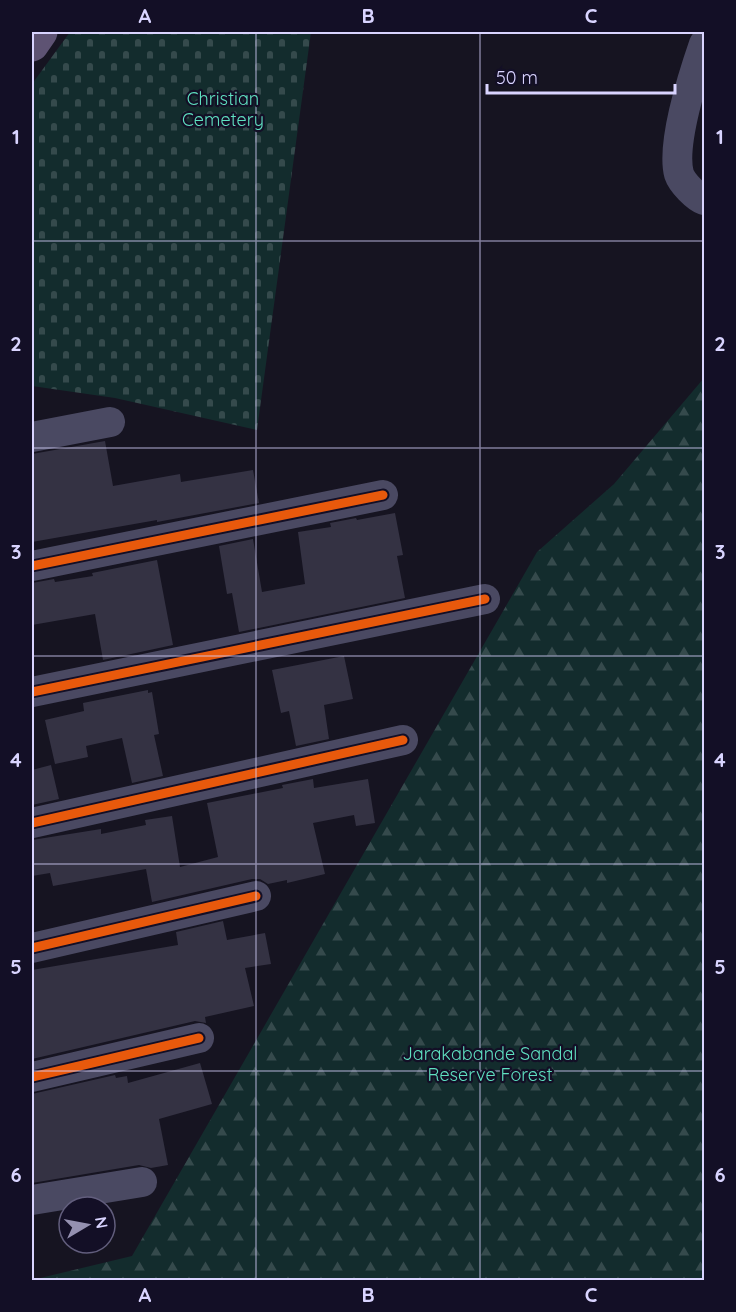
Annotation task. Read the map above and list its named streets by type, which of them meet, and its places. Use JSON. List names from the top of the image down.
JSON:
{
  "parks": ["Christian Cemetery", "Jarakabande Sandal Reserve Forest"],
  "scale_bar": "50 m",
  "north": "right",
  "grid": {
    "columns": ["A", "B", "C"],
    "rows": [
      "1",
      "2",
      "3",
      "4",
      "5",
      "6"
    ]
  }
}
